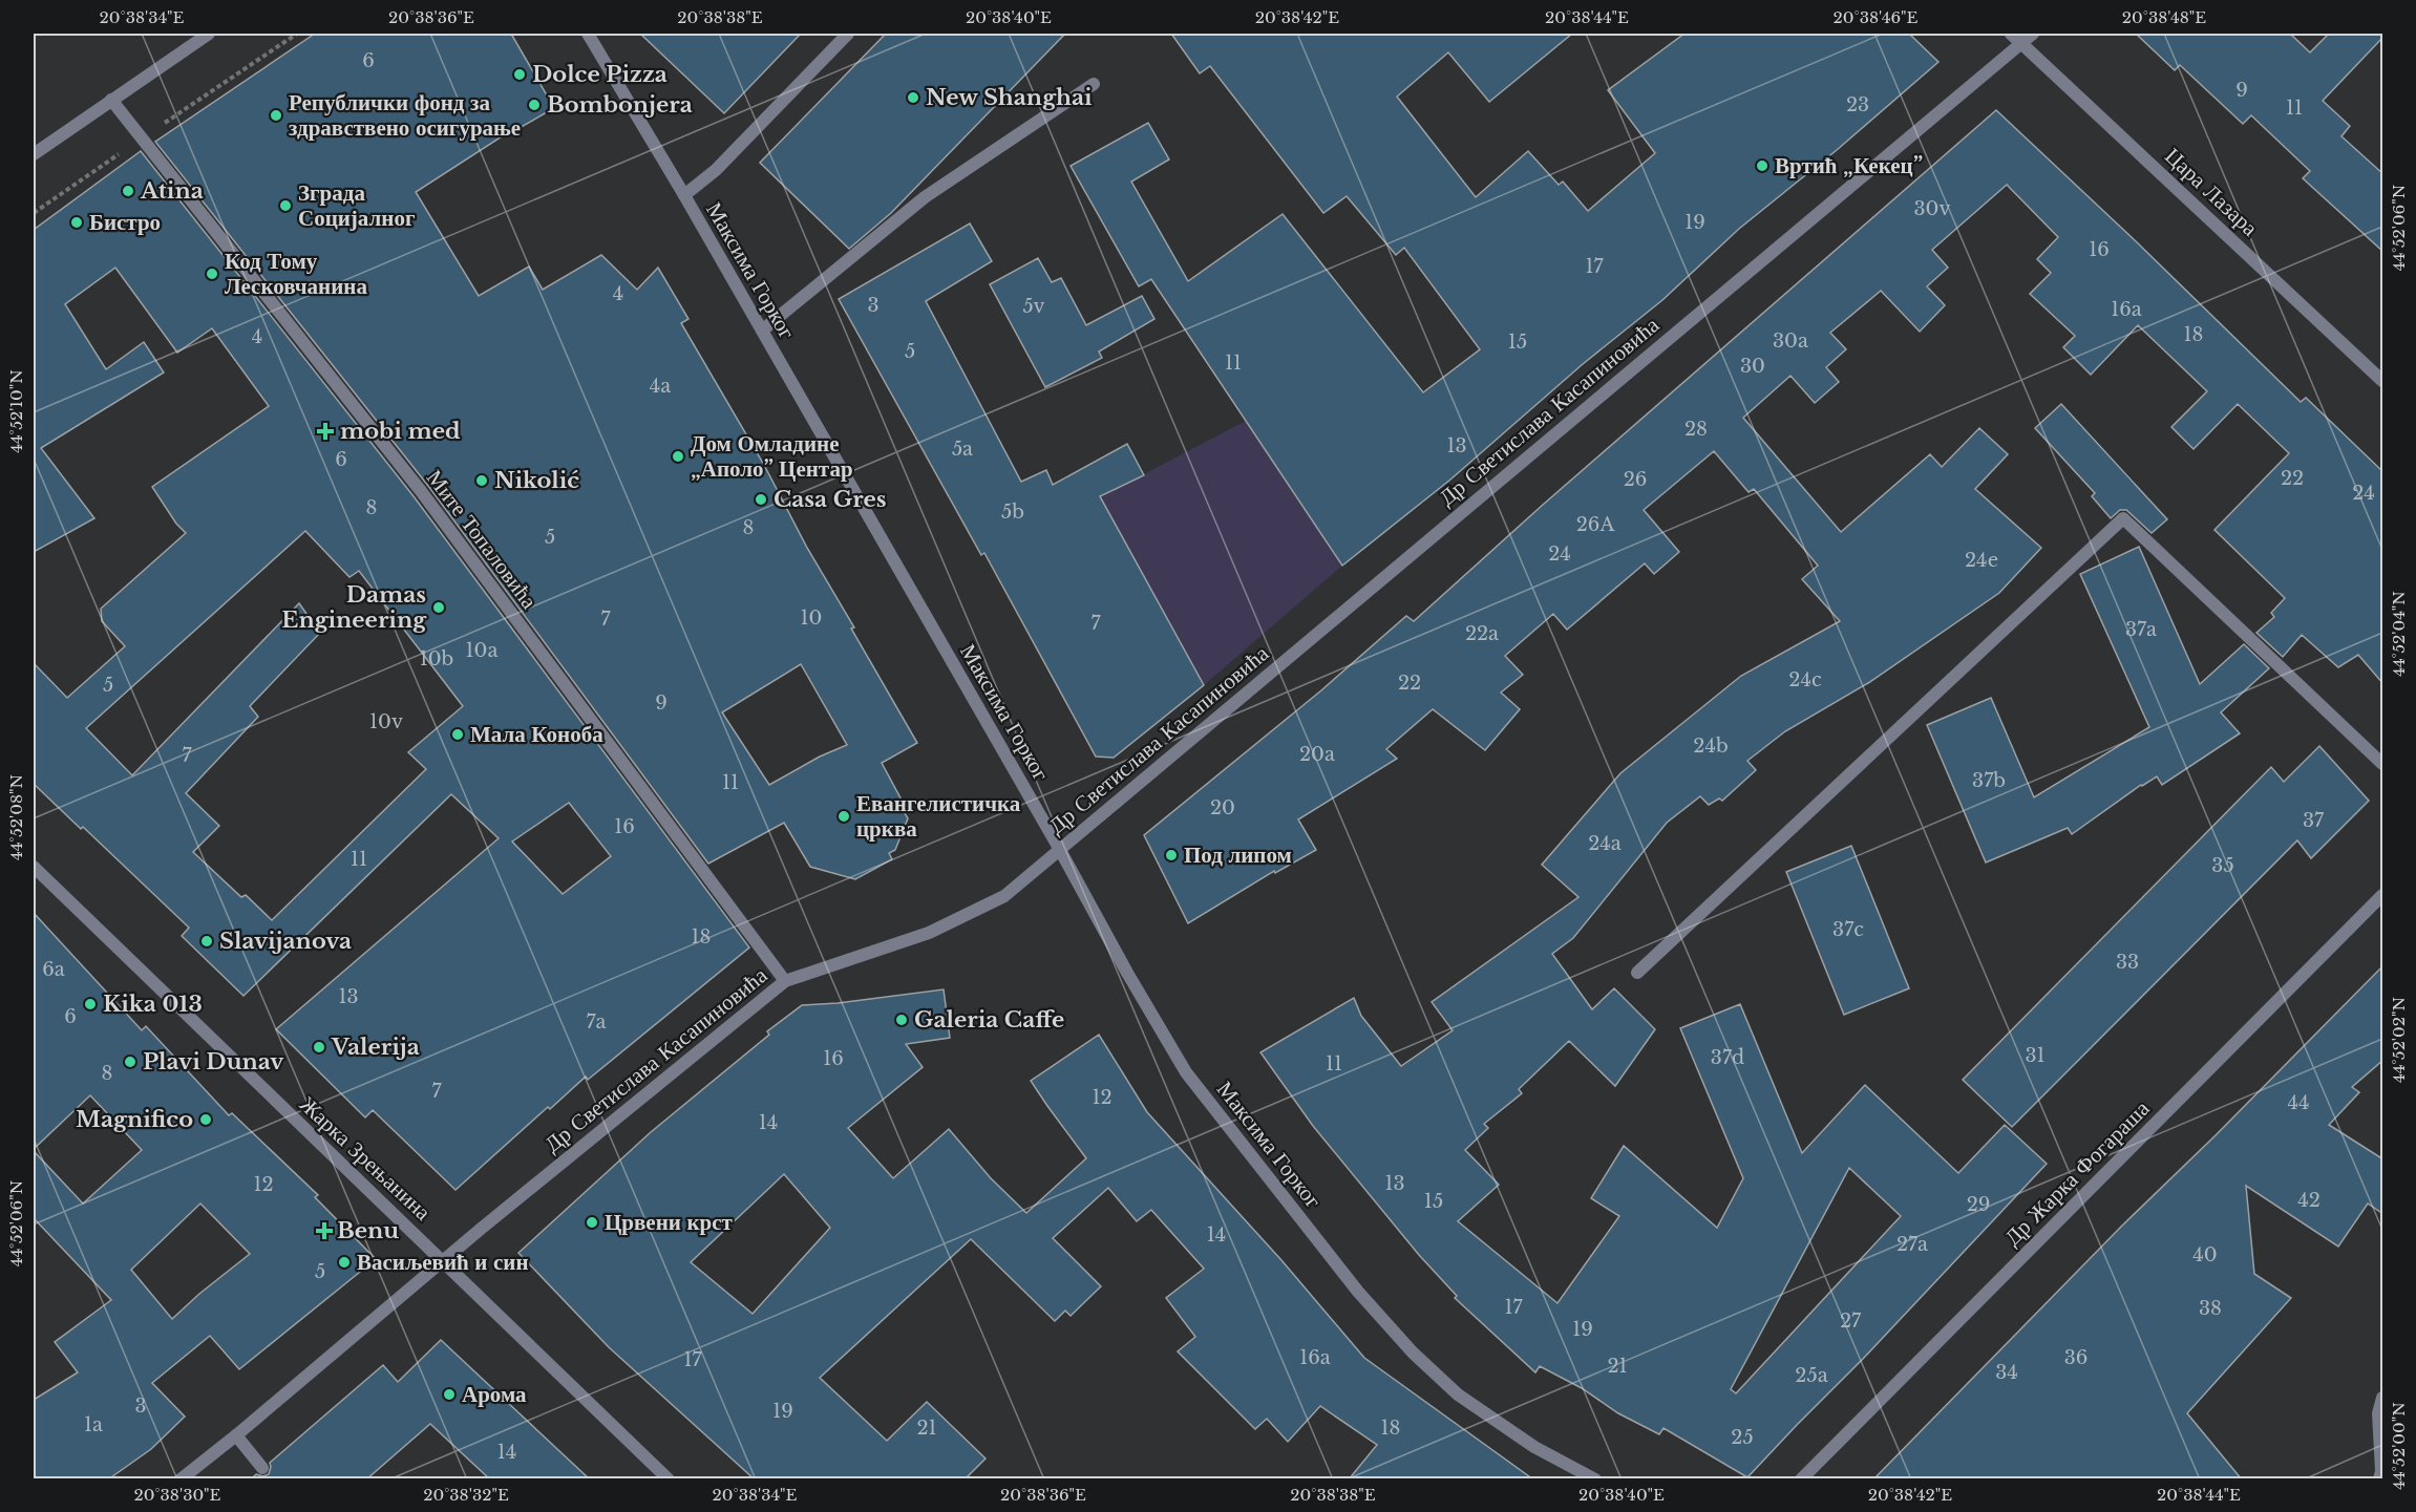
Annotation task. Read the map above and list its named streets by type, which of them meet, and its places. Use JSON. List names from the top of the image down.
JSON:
{
  "streets": {
    "street": [
      "Цара Лазара",
      "Максима Горког",
      "Др Светислава Касапиновића",
      "Мите Топаловића",
      "Жарка Зрењанина",
      "Др Жарка Фогараша"
    ]
  },
  "crossings": [
    ["Цара Лазара", "Др Светислава Касапиновића"],
    ["Максима Горког", "Др Светислава Касапиновића"],
    ["Др Светислава Касапиновића", "Мите Топаловића"],
    ["Др Светислава Касапиновића", "Жарка Зрењанина"]
  ],
  "places": {
    "other": [
      "Dolce Pizza",
      "New Shanghai",
      "Bombonjera",
      "Републички фонд за здравствено осигурање",
      "Вртић „Кекец”",
      "Atina",
      "Зграда Социјалног",
      "Бистро",
      "Код Тому Лесковчанина",
      "Дом Омладине „Аполо” Центар",
      "Nikolić",
      "Casa Gres",
      "Damas Engineering",
      "Мала Коноба",
      "Евангелистичка црква",
      "Под липом",
      "Slavijanova",
      "Kika 013",
      "Galeria Caffe",
      "Valerija",
      "Plavi Dunav",
      "Magnifico",
      "Црвени крст",
      "Васиљевић и син",
      "Арома"
    ],
    "health": ["mobi med", "Benu"]
  },
  "house_numbers": [
    "6",
    "9",
    "23",
    "11",
    "30v",
    "19",
    "16",
    "17",
    "4",
    "3",
    "5v",
    "16a",
    "18",
    "4",
    "30a",
    "15",
    "5",
    "11",
    "30",
    "4a",
    "28",
    "13",
    "5a",
    "6",
    "22",
    "26",
    "24",
    "8",
    "5b",
    "26A",
    "8",
    "5",
    "24",
    "24e",
    "10",
    "7",
    "7",
    "37a",
    "22a",
    "10a",
    "10b",
    "24c",
    "22",
    "5",
    "9",
    "10v",
    "24b",
    "20a",
    "7",
    "37b",
    "11",
    "20",
    "37",
    "16",
    "24a",
    "11",
    "35",
    "37c",
    "18",
    "33",
    "6a",
    "13",
    "6",
    "7a",
    "31",
    "37d",
    "16",
    "11",
    "8",
    "7",
    "12",
    "44",
    "14",
    "13",
    "12",
    "42",
    "15",
    "29",
    "14",
    "27a",
    "40",
    "5",
    "17",
    "38",
    "27",
    "19",
    "16a",
    "36",
    "17",
    "21",
    "34",
    "25a",
    "3",
    "19",
    "1a",
    "21",
    "18",
    "25",
    "14"
  ],
  "coordinates": [
    "20°38'34\"E",
    "20°38'36\"E",
    "20°38'38\"E",
    "20°38'40\"E",
    "20°38'42\"E",
    "20°38'44\"E",
    "20°38'46\"E",
    "20°38'48\"E",
    "44°52'06\"N",
    "44°52'10\"N",
    "44°52'04\"N",
    "44°52'08\"N",
    "44°52'02\"N",
    "44°52'00\"N",
    "20°38'30\"E",
    "20°38'32\"E"
  ]
}
